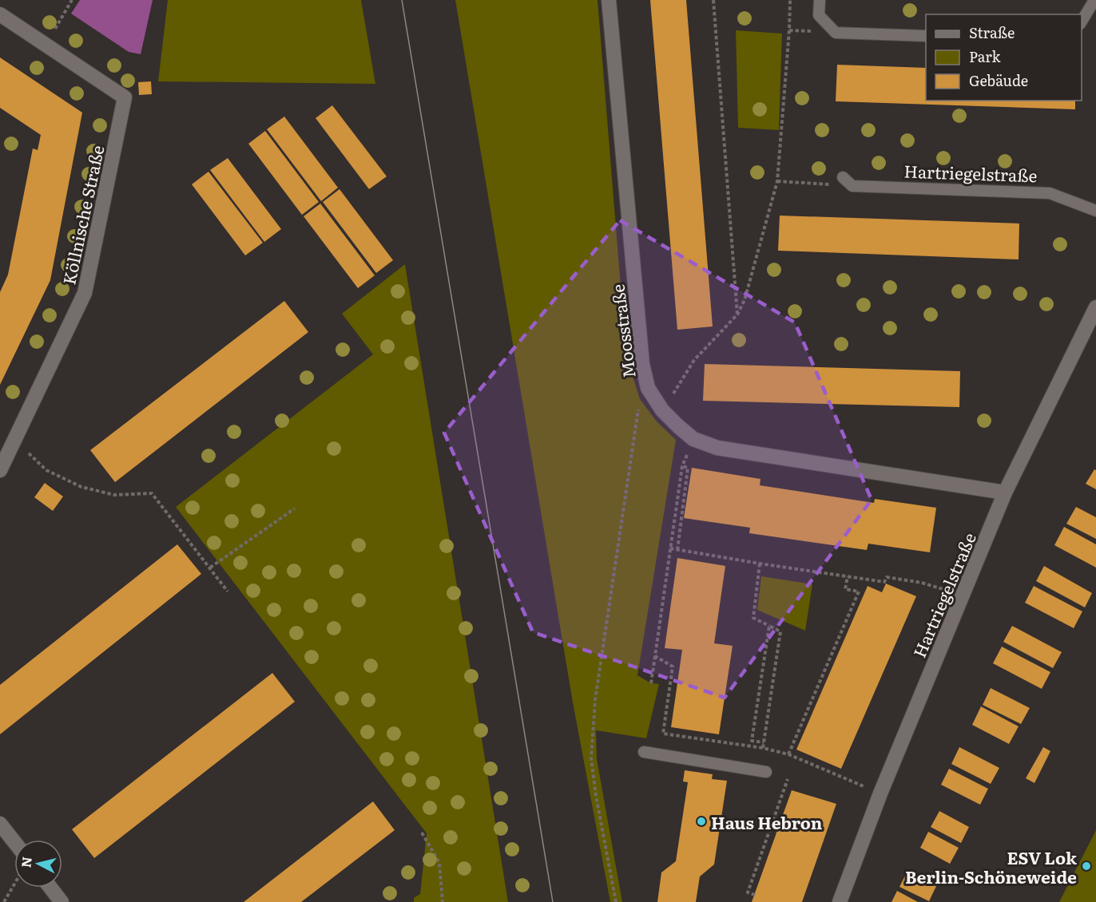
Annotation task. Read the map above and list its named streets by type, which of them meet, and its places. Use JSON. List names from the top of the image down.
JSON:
{
  "streets": {
    "street": ["Hartriegelstraße", "Köllnische Straße", "Moosstraße"]
  },
  "crossings": [
    ["Hartriegelstraße", "Moosstraße"]
  ],
  "places": ["Haus Hebron", "ESV Lok Berlin-Schöneweide"],
  "legend": ["Straße", "Park", "Gebäude"],
  "north": "left"
}
